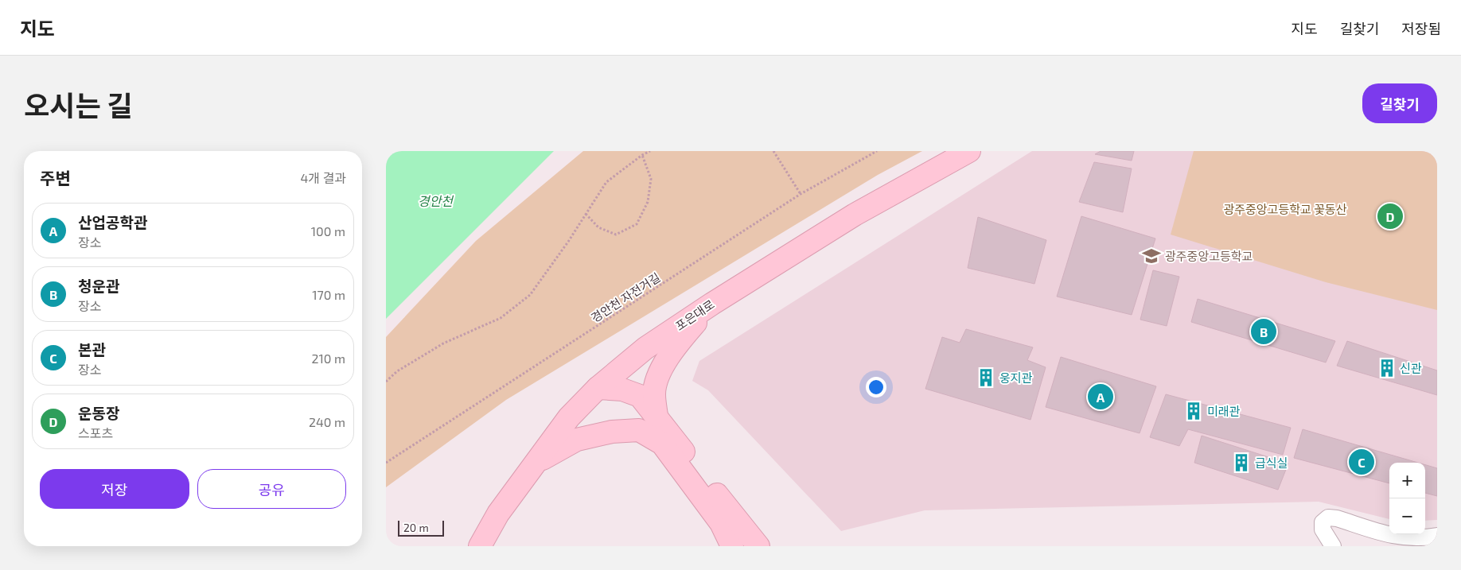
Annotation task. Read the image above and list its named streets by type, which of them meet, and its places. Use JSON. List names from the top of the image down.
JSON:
{
  "streets": {
    "street": ["포은대로"],
    "path": ["경안천 자전거길"]
  },
  "water": ["경안천"],
  "parks": ["광주중앙고등학교 꽃동산"],
  "places": {
    "school or university": ["광주중앙고등학교"],
    "building": [
      "신관",
      "웅지관",
      "미래관",
      "급식실"
    ]
  },
  "scale_bar": "20 m",
  "page": {
    "header": "지도",
    "nav": ["지도", "길찾기", "저장됨"],
    "title": "오시는 길",
    "buttons": [
      "길찾기",
      ["저장", "공유"]
    ],
    "heading": ["주변", "4개 결과"],
    "pins": [
      "D",
      "B",
      "A",
      "C"
    ],
    "list": [
      {
        "mark": "A",
        "name": "산업공학관",
        "note": "장소",
        "value": "100 m"
      },
      {
        "mark": "B",
        "name": "청운관",
        "note": "장소",
        "value": "170 m"
      },
      {
        "mark": "C",
        "name": "본관",
        "note": "장소",
        "value": "210 m"
      },
      {
        "mark": "D",
        "name": "운동장",
        "note": "스포츠",
        "value": "240 m"
      }
    ],
    "map_buttons": ["+", "−"],
    "scale": "20 m"
  }
}
